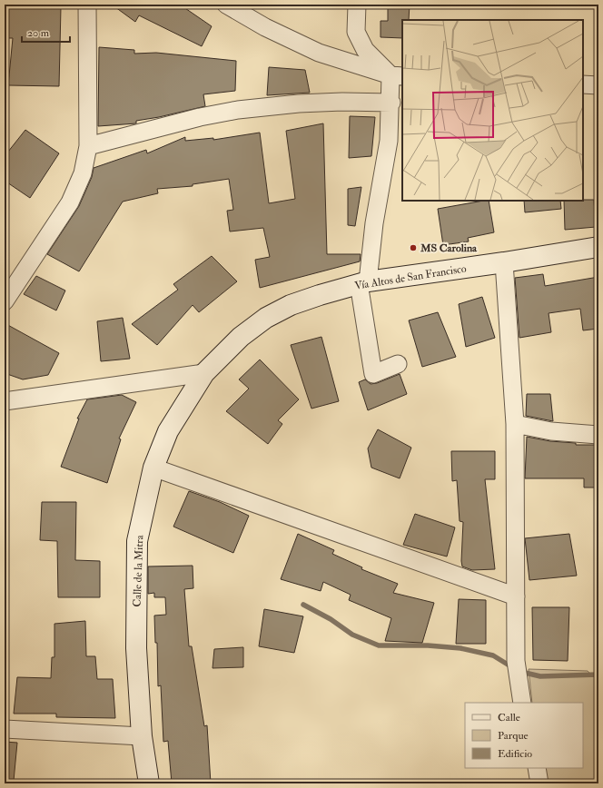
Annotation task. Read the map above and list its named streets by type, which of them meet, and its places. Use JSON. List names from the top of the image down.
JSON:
{
  "streets": {
    "street": ["Vía Altos de San Francisco", "Calle de la Mitra"]
  },
  "crossings": [
    ["Vía Altos de San Francisco", "Calle de la Mitra"]
  ],
  "places": ["MS Carolina"],
  "legend": ["Calle", "Parque", "Edificio"],
  "scale_bar": "20 m"
}
